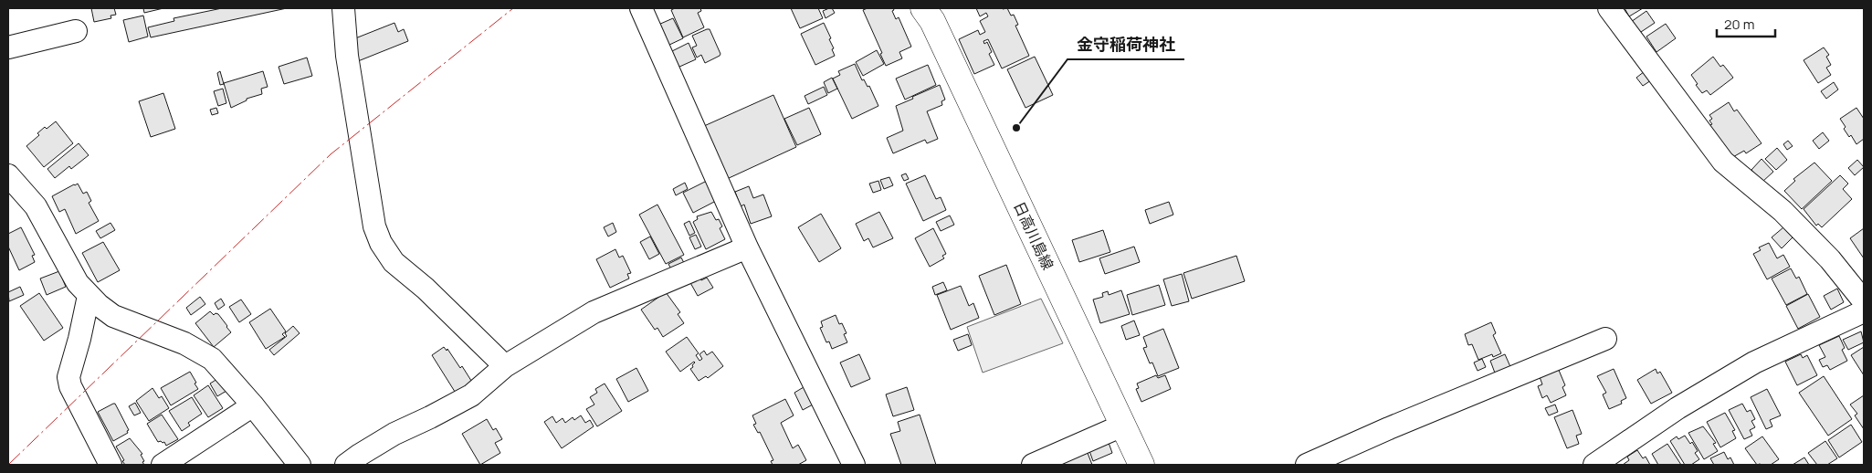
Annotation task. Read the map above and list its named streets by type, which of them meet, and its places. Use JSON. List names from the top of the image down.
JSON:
{
  "streets": {
    "main road": ["日高川島線"]
  },
  "places": ["金守稲荷神社"],
  "scale_bar": "20 m"
}
